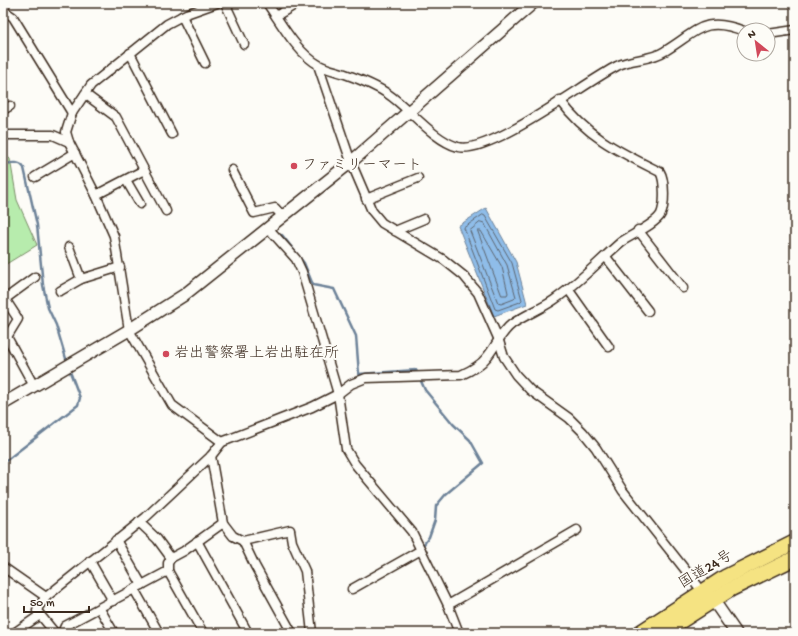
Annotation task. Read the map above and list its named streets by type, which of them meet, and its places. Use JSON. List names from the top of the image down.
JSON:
{
  "streets": {
    "highway": ["国道24号"]
  },
  "places": ["ファミリーマート", "岩出警察署上岩出駐在所"],
  "scale_bar": "50 m",
  "north": "top left"
}
